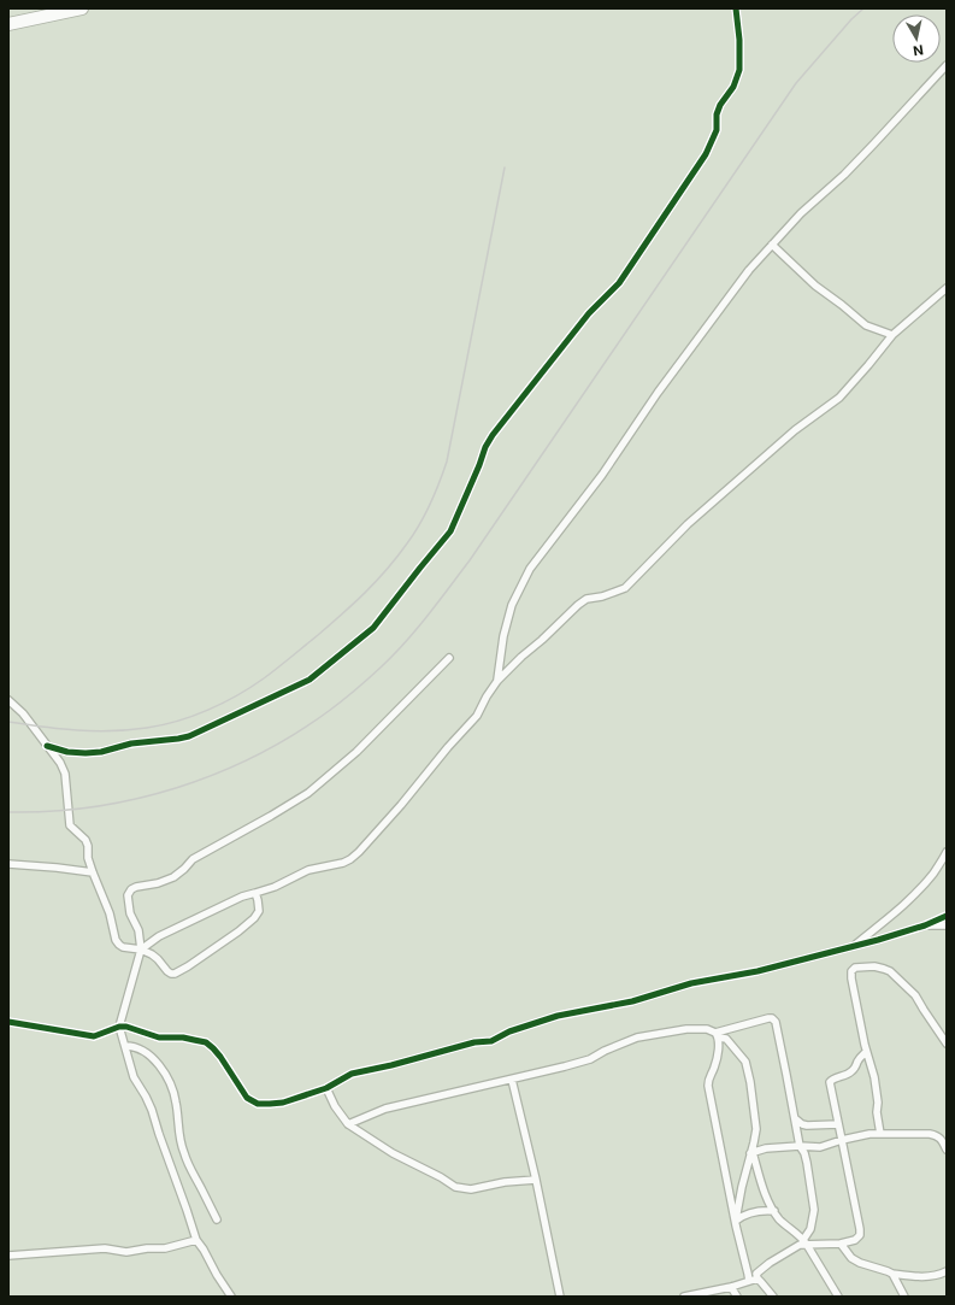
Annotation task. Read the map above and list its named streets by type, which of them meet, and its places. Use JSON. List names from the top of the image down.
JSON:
{
  "north": "bottom"
}
